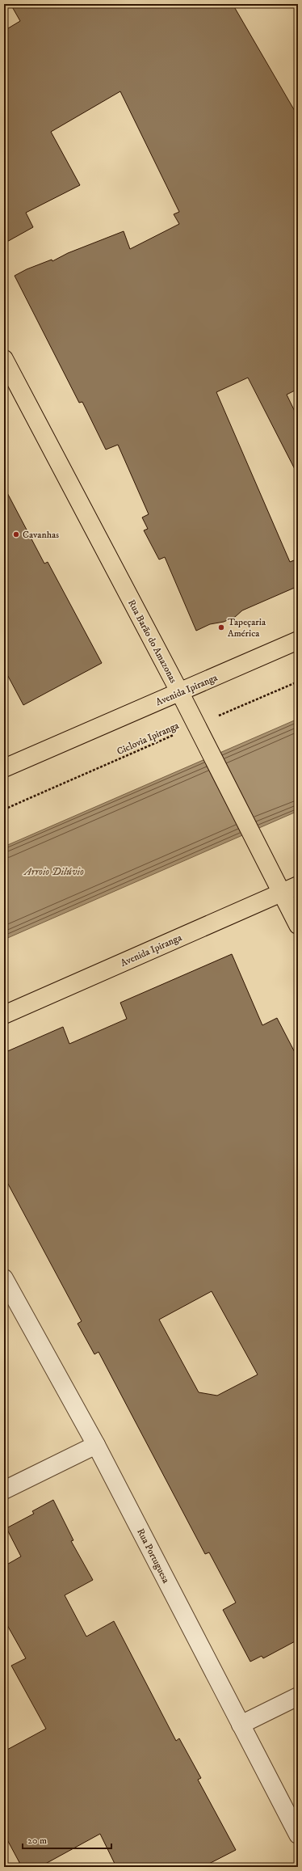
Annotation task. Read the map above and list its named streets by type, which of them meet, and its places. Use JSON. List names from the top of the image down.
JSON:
{
  "streets": {
    "main road": ["Rua Barão do Amazonas", "Avenida Ipiranga"],
    "street": ["Rua Portuguesa"],
    "path": ["Ciclovia Ipiranga"]
  },
  "crossings": [
    ["Rua Barão do Amazonas", "Avenida Ipiranga"],
    ["Rua Barão do Amazonas", "Ciclovia Ipiranga"]
  ],
  "water": ["Arroio Dilúvio"],
  "places": ["Cavanhas", "Tapeçaria América"],
  "scale_bar": "20 m"
}
